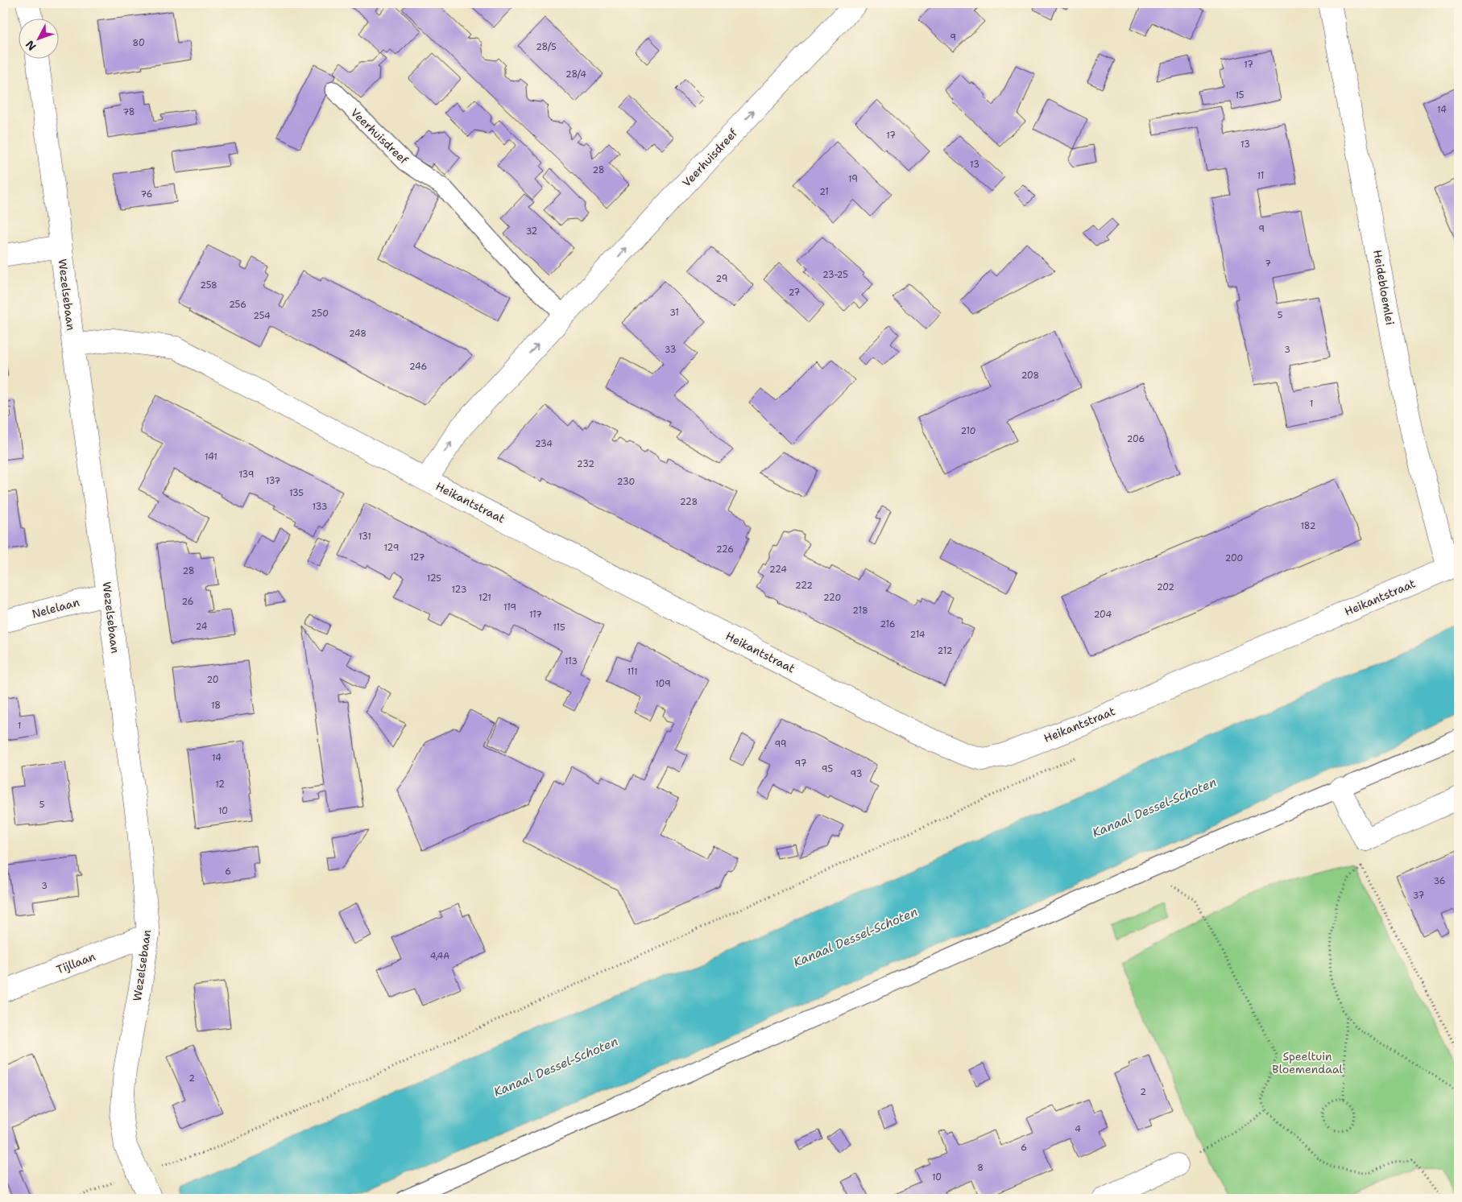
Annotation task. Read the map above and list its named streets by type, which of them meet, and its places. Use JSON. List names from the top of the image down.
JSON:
{
  "streets": {
    "street": [
      "Veerhuisdreef",
      "Heidebloemlei",
      "Wezelsebaan",
      "Heikantstraat",
      "Nelelaan",
      "Tijllaan"
    ]
  },
  "crossings": [
    ["Veerhuisdreef", "Heikantstraat"],
    ["Heidebloemlei", "Heikantstraat"],
    ["Wezelsebaan", "Heikantstraat"],
    ["Wezelsebaan", "Nelelaan"],
    ["Wezelsebaan", "Tijllaan"]
  ],
  "one_way": ["Veerhuisdreef"],
  "water": ["Kanaal Dessel-Schoten"],
  "parks": ["Speeltuin Bloemendaal"],
  "house_numbers": [
    "9",
    "80",
    "28/5",
    "17",
    "28/4",
    "15",
    "14",
    "78",
    "17",
    "13",
    "13",
    "28",
    "11",
    "19",
    "21",
    "76",
    "9",
    "32",
    "7",
    "23-25",
    "29",
    "258",
    "27",
    "256",
    "31",
    "250",
    "5",
    "254",
    "248",
    "33",
    "3",
    "246",
    "208",
    "1",
    "210",
    "206",
    "234",
    "141",
    "232",
    "139",
    "137",
    "230",
    "135",
    "228",
    "133",
    "182",
    "131",
    "129",
    "226",
    "127",
    "200",
    "224",
    "28",
    "125",
    "222",
    "202",
    "123",
    "121",
    "220",
    "26",
    "119",
    "218",
    "117",
    "204",
    "216",
    "24",
    "115",
    "214",
    "212",
    "113",
    "111",
    "20",
    "109",
    "18",
    "1",
    "99",
    "14",
    "97",
    "95",
    "93",
    "12",
    "5",
    "10",
    "6",
    "36",
    "3",
    "37",
    "4,4A",
    "2",
    "2",
    "4",
    "6",
    "8",
    "10"
  ],
  "north": "bottom left"
}
